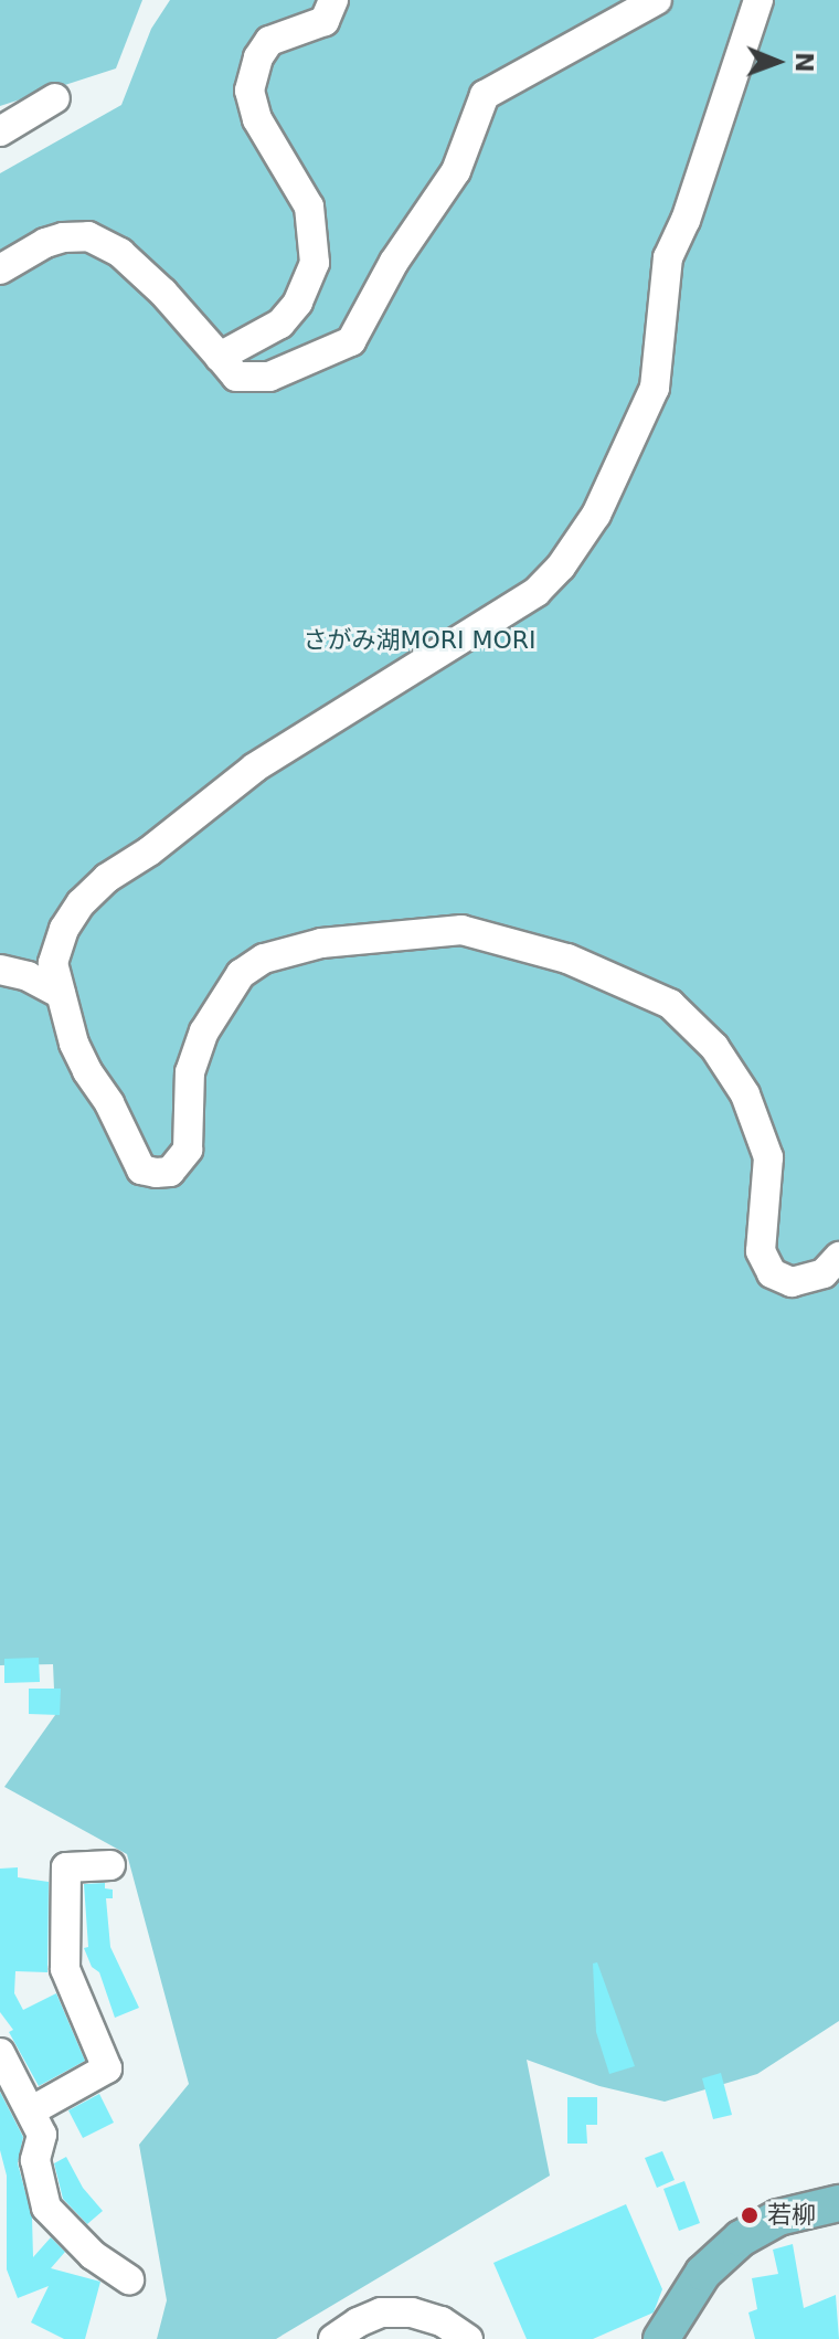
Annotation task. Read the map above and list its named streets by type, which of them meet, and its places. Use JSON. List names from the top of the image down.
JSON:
{
  "parks": ["さがみ湖MORI MORI"],
  "places": ["若柳"],
  "north": "right"
}
